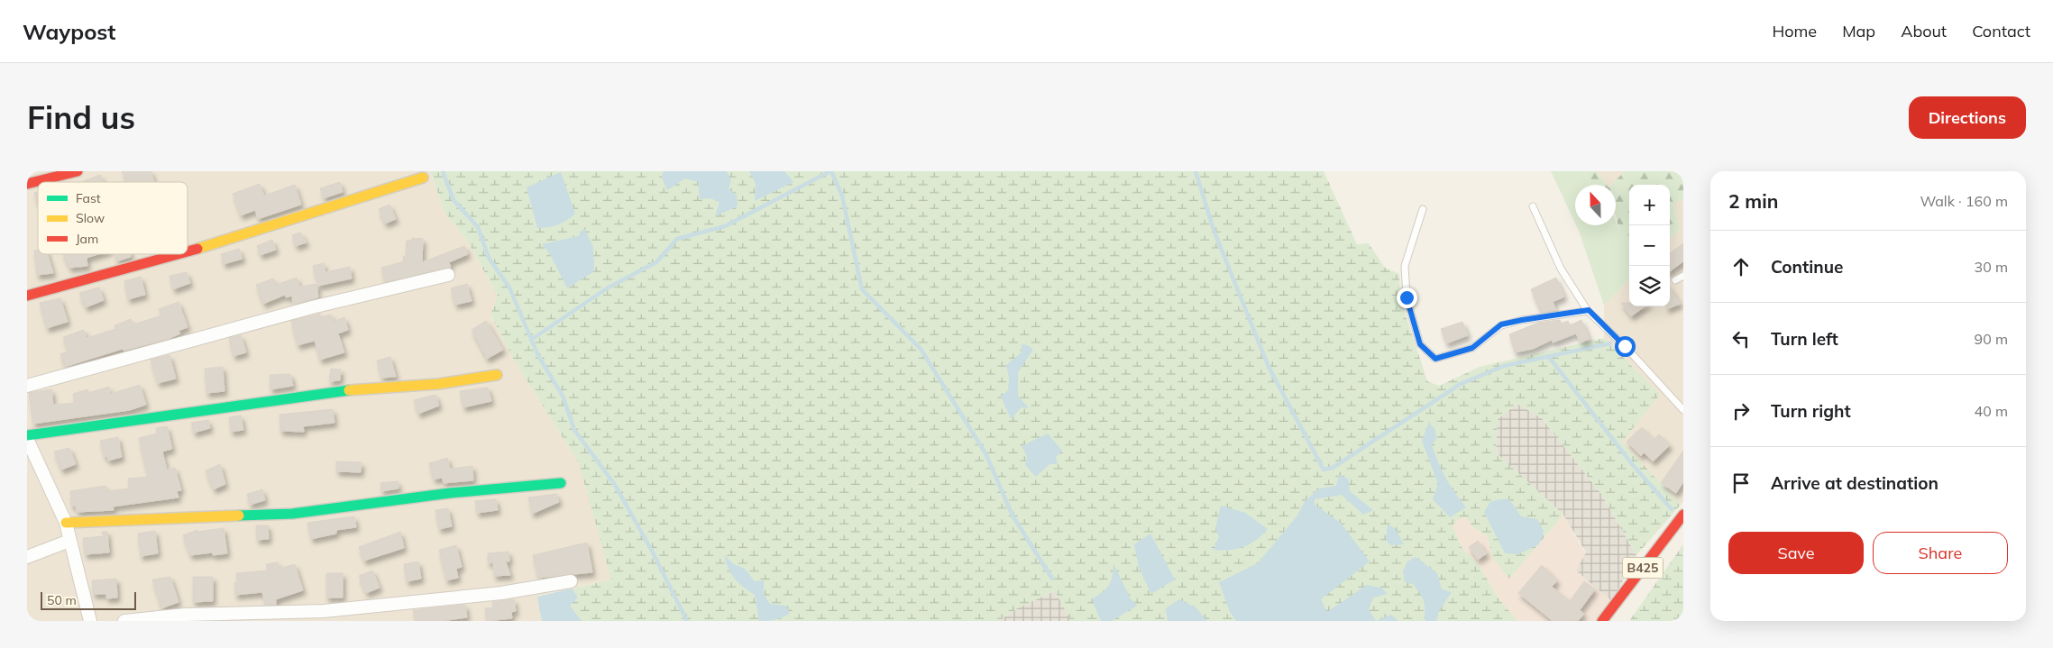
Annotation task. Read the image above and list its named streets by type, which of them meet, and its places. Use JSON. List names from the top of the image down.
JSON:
{
  "streets": {
    "street": ["B425"]
  },
  "legend": ["Fast", "Slow", "Jam"],
  "scale_bar": "50 m",
  "north": "top",
  "page": {
    "header": "Waypost",
    "nav": [
      "Home",
      "Map",
      "About",
      "Contact"
    ],
    "buttons": [
      "Directions",
      ["Save", "Share"]
    ],
    "title": "Find us",
    "heading": ["2 min", "Walk · 160 m"],
    "map_buttons": ["+", "−"],
    "list": [
      ["Continue", "30 m"],
      ["Turn left", "90 m"],
      ["Turn right", "40 m"],
      "Arrive at destination"
    ],
    "scale": "50 m"
  }
}
